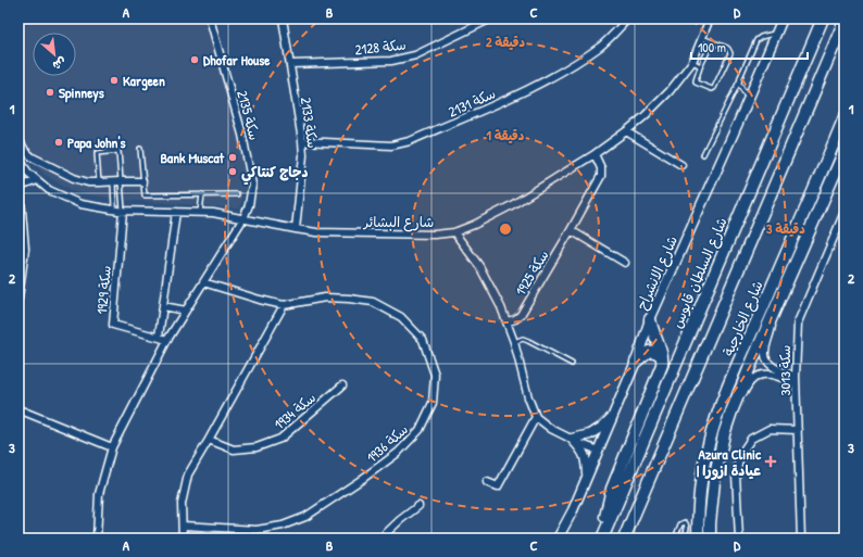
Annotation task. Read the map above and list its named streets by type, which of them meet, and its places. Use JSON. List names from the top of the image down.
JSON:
{
  "streets": {
    "main road": ["شارع السلطان قابوس", "شارع الخارجية"],
    "street": [
      "سكة 2128",
      "سكة 2131",
      "سكة 2135",
      "سكة 2133",
      "شارع البشائر",
      "سكة 1925",
      "شارع الانشراح",
      "سكة 1929",
      "سكة 3013",
      "سكة 1934",
      "سكة 1936"
    ]
  },
  "crossings": [
    ["سكة 2128", "سكة 2133"],
    ["سكة 2131", "سكة 2133"],
    ["سكة 2135", "شارع البشائر"],
    ["سكة 2133", "شارع البشائر"],
    ["شارع البشائر", "سكة 1925"],
    ["شارع البشائر", "سكة 1929"]
  ],
  "places": {
    "other": [
      "Dhofar House",
      "Kargeen",
      "Spinneys",
      "Papa John's",
      "Bank Muscat",
      "دجاج كنتاكي"
    ],
    "health": ["Azura Clinic | عيادة ازورا"]
  },
  "scale_bar": "100 m",
  "north": "bottom right",
  "grid": {
    "columns": [
      "A",
      "B",
      "C",
      "D"
    ],
    "rows": ["1", "2", "3"]
  },
  "rings": ["2 دقيقة", "1 دقيقة", "3 دقيقة"]
}
